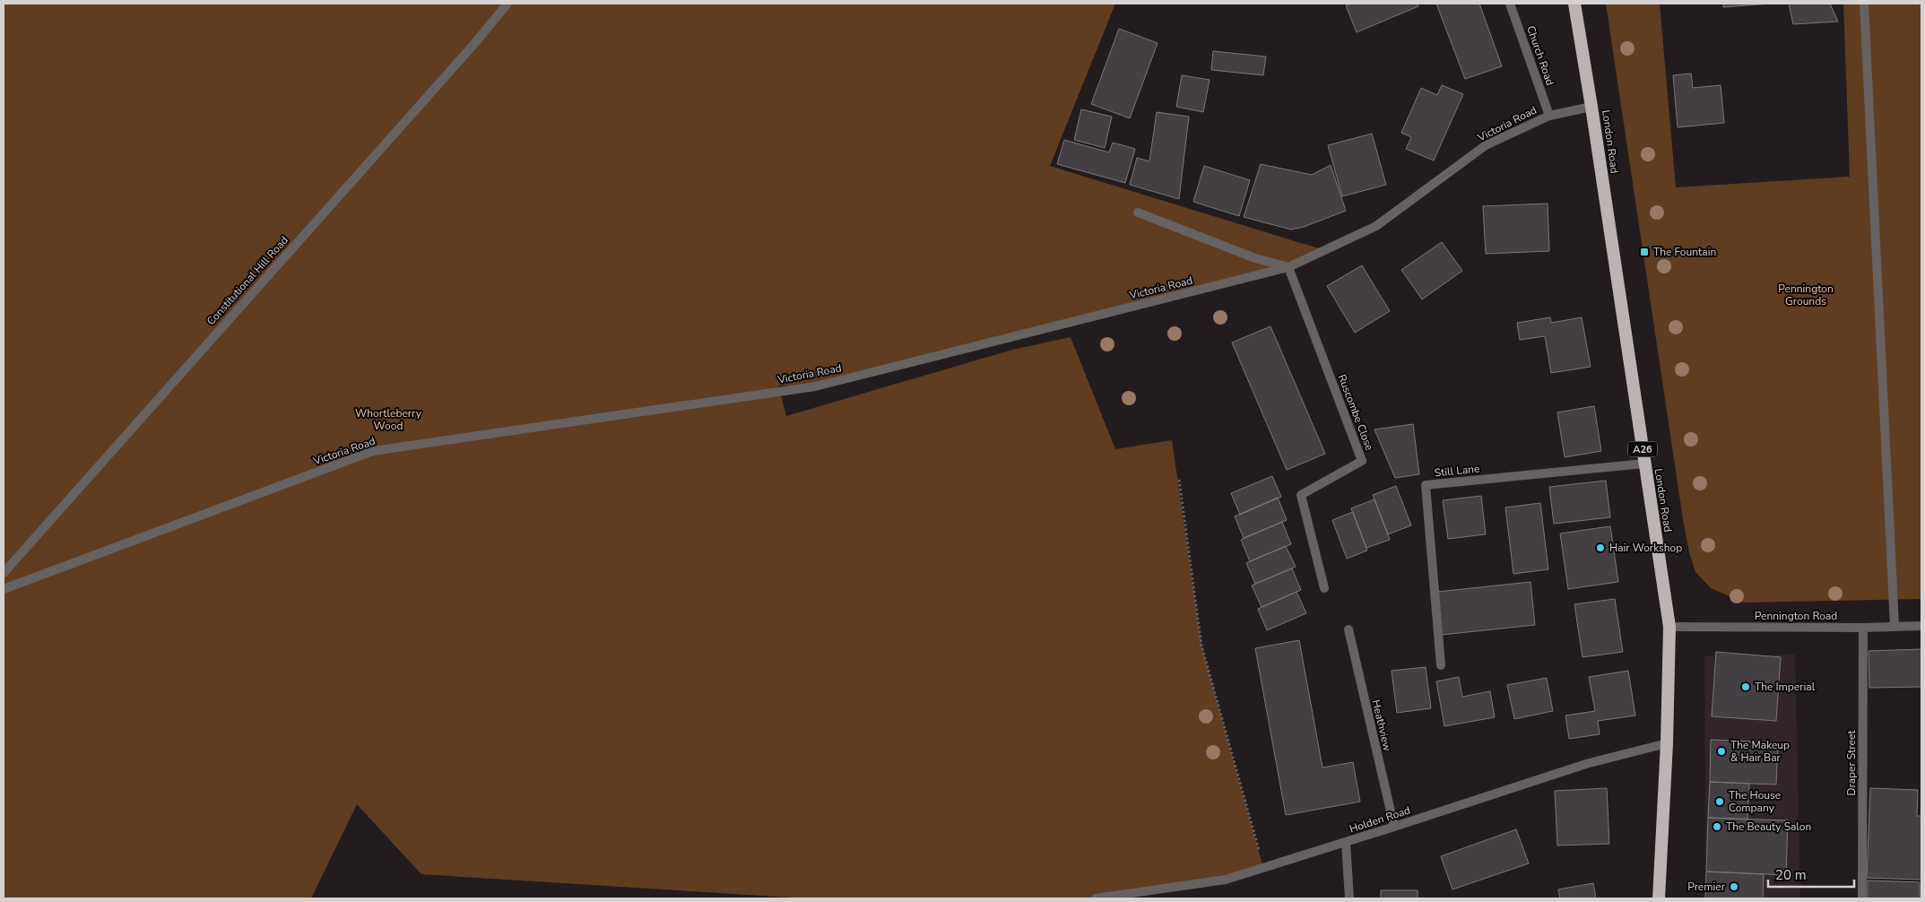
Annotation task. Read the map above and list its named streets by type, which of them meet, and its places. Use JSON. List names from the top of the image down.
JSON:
{
  "streets": {
    "highway": ["London Road", "A26"],
    "street": [
      "Church Road",
      "Victoria Road",
      "Constitutional Hill Road",
      "Ruscombe Close",
      "Still Lane",
      "Pennington Road",
      "Heathview",
      "Draper Street",
      "Holden Road"
    ]
  },
  "crossings": [
    ["Church Road", "Victoria Road"],
    ["Victoria Road", "London Road"],
    ["Victoria Road", "Ruscombe Close"],
    ["London Road", "Still Lane"],
    ["London Road", "Pennington Road"],
    ["London Road", "Holden Road"],
    ["Pennington Road", "Draper Street"],
    ["Heathview", "Holden Road"]
  ],
  "parks": ["Pennington Grounds", "Whortleberry Wood"],
  "places": {
    "transit": ["The Fountain"],
    "other": [
      "Hair Workshop",
      "The Imperial",
      "The Makeup & Hair Bar",
      "The House Company",
      "The Beauty Salon",
      "Premier"
    ]
  },
  "scale_bar": "20 m"
}
